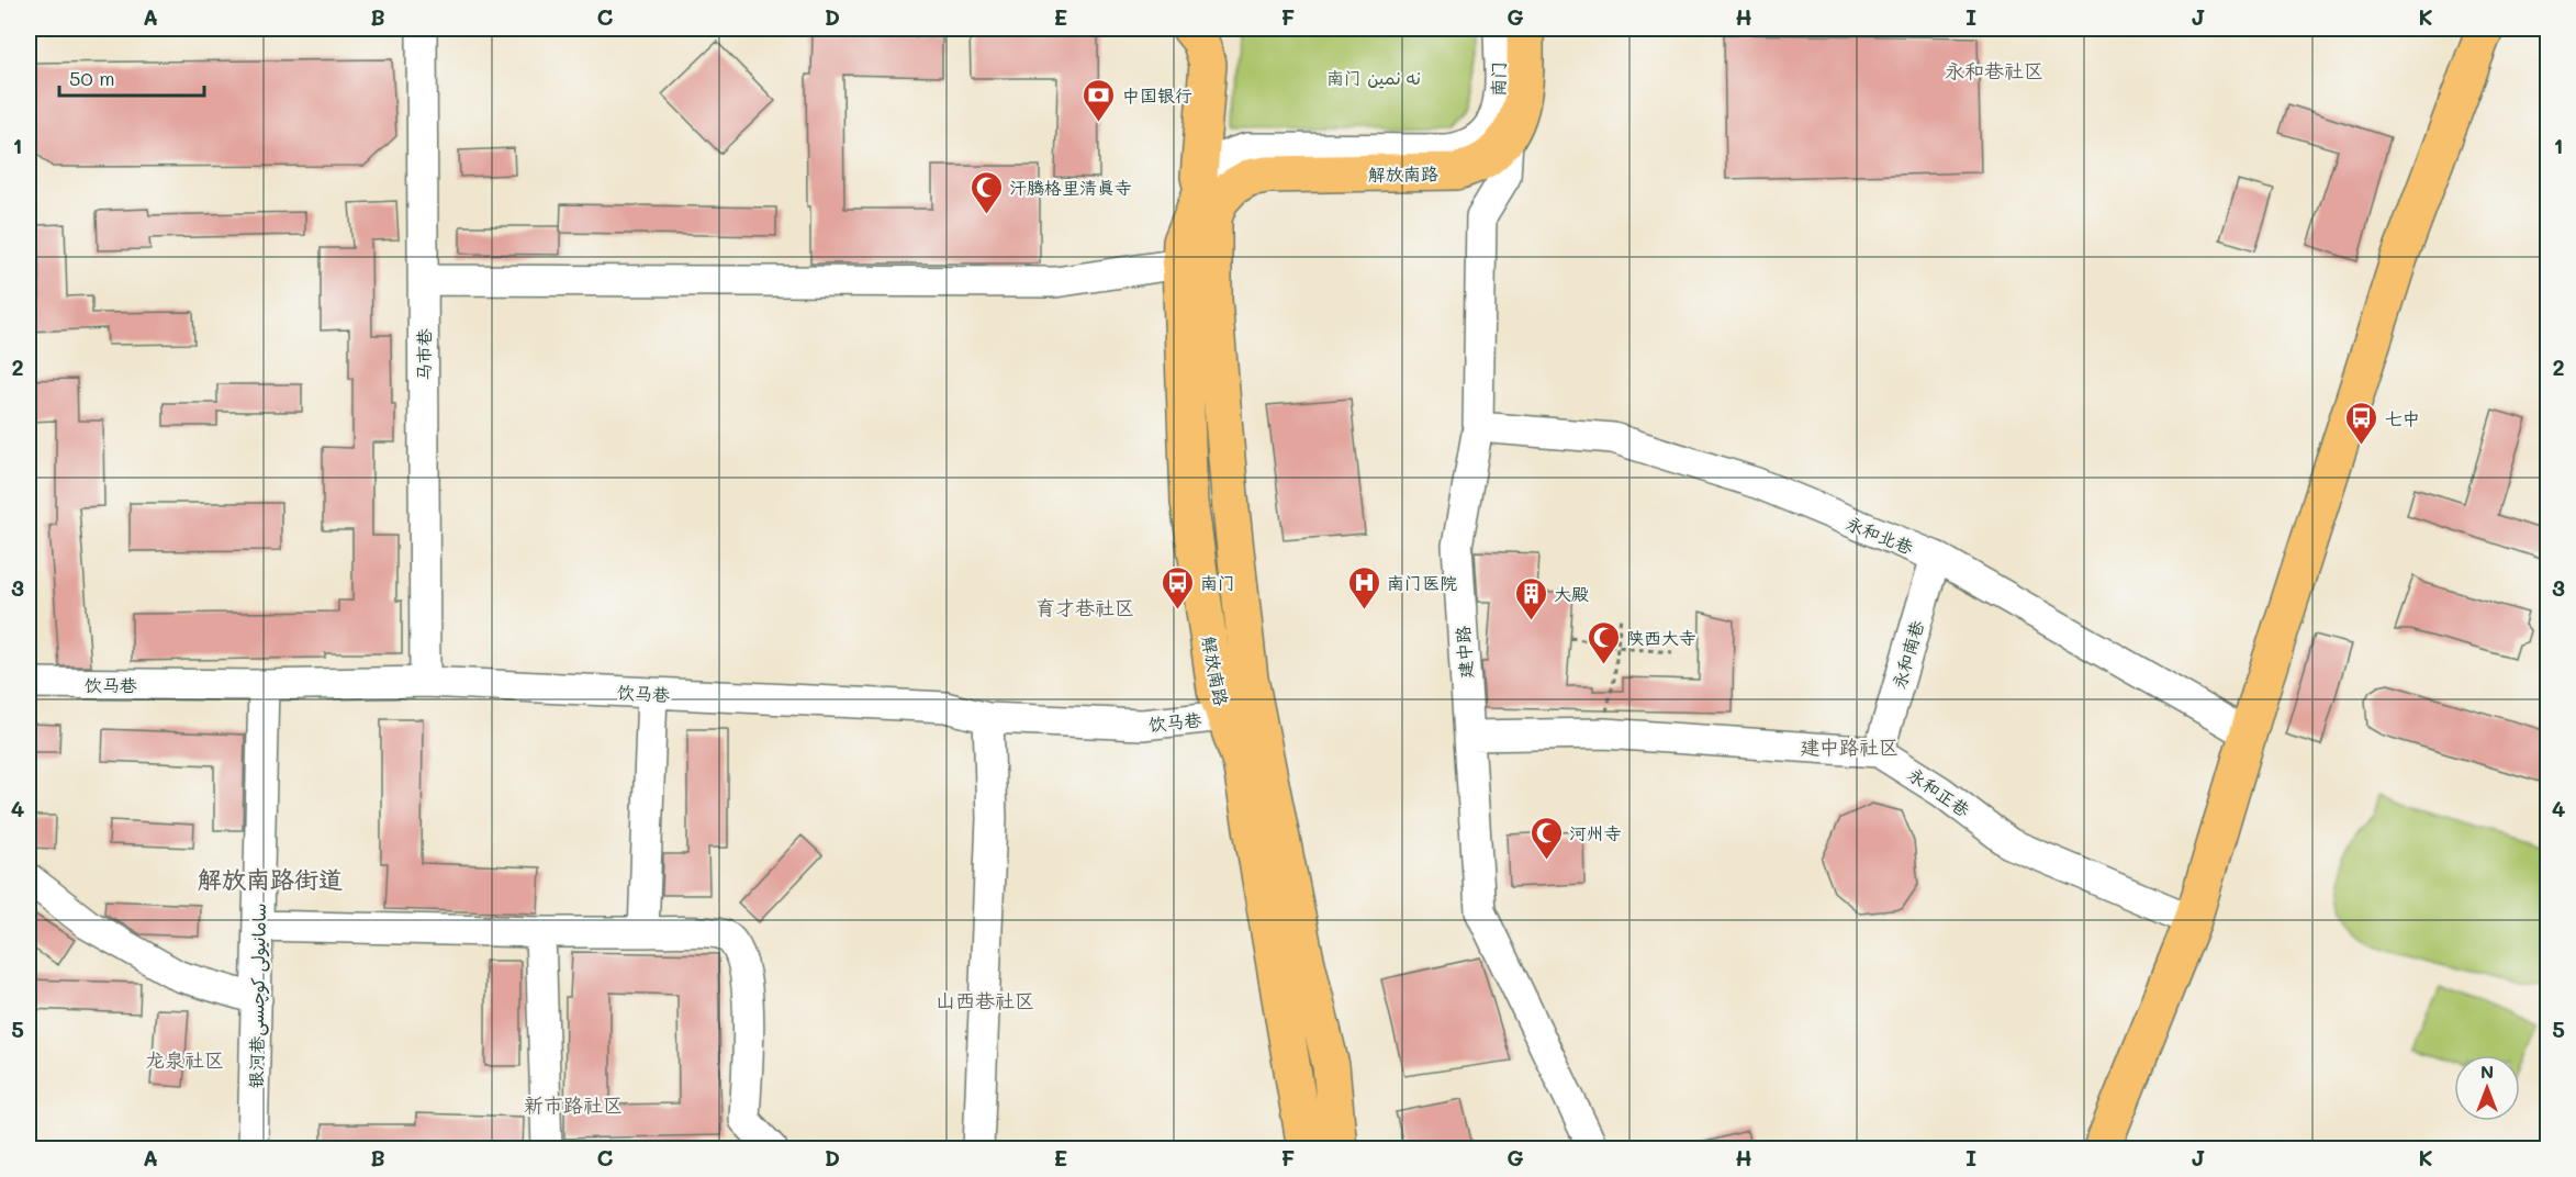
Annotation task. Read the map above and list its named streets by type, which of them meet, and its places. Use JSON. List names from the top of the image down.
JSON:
{
  "streets": {
    "main road": ["解放南路"],
    "street": [
      "南门",
      "马市巷",
      "永和北巷",
      "建中路",
      "永和南巷",
      "饮马巷",
      "永和正巷",
      "银河巷سامانيولى كوچىسى"
    ]
  },
  "crossings": [
    ["南门", "解放南路"],
    ["解放南路", "建中路"],
    ["解放南路", "饮马巷"],
    ["马市巷", "饮马巷"],
    ["永和北巷", "建中路"],
    ["永和北巷", "永和南巷"],
    ["建中路", "永和正巷"],
    ["永和南巷", "永和正巷"],
    ["饮马巷", "银河巷سامانيولى كوچىسى"]
  ],
  "districts": [
    "永和巷社区",
    "育才巷社区",
    "建中路社区",
    "解放南路街道",
    "山西巷社区",
    "龙泉社区",
    "新市路社区"
  ],
  "parks": ["南门 نە نمين"],
  "places": {
    "bank": ["中国银行"],
    "mosque": ["汗腾格里清真寺", "陕西大寺", "河州寺"],
    "bus stop": ["七中", "南门"],
    "hospital": ["南门医院"],
    "building": ["大殿"]
  },
  "scale_bar": "50 m",
  "north": "top",
  "grid": {
    "columns": [
      "A",
      "B",
      "C",
      "D",
      "E",
      "F",
      "G",
      "H",
      "I",
      "J",
      "K"
    ],
    "rows": [
      "1",
      "2",
      "3",
      "4",
      "5"
    ]
  }
}
